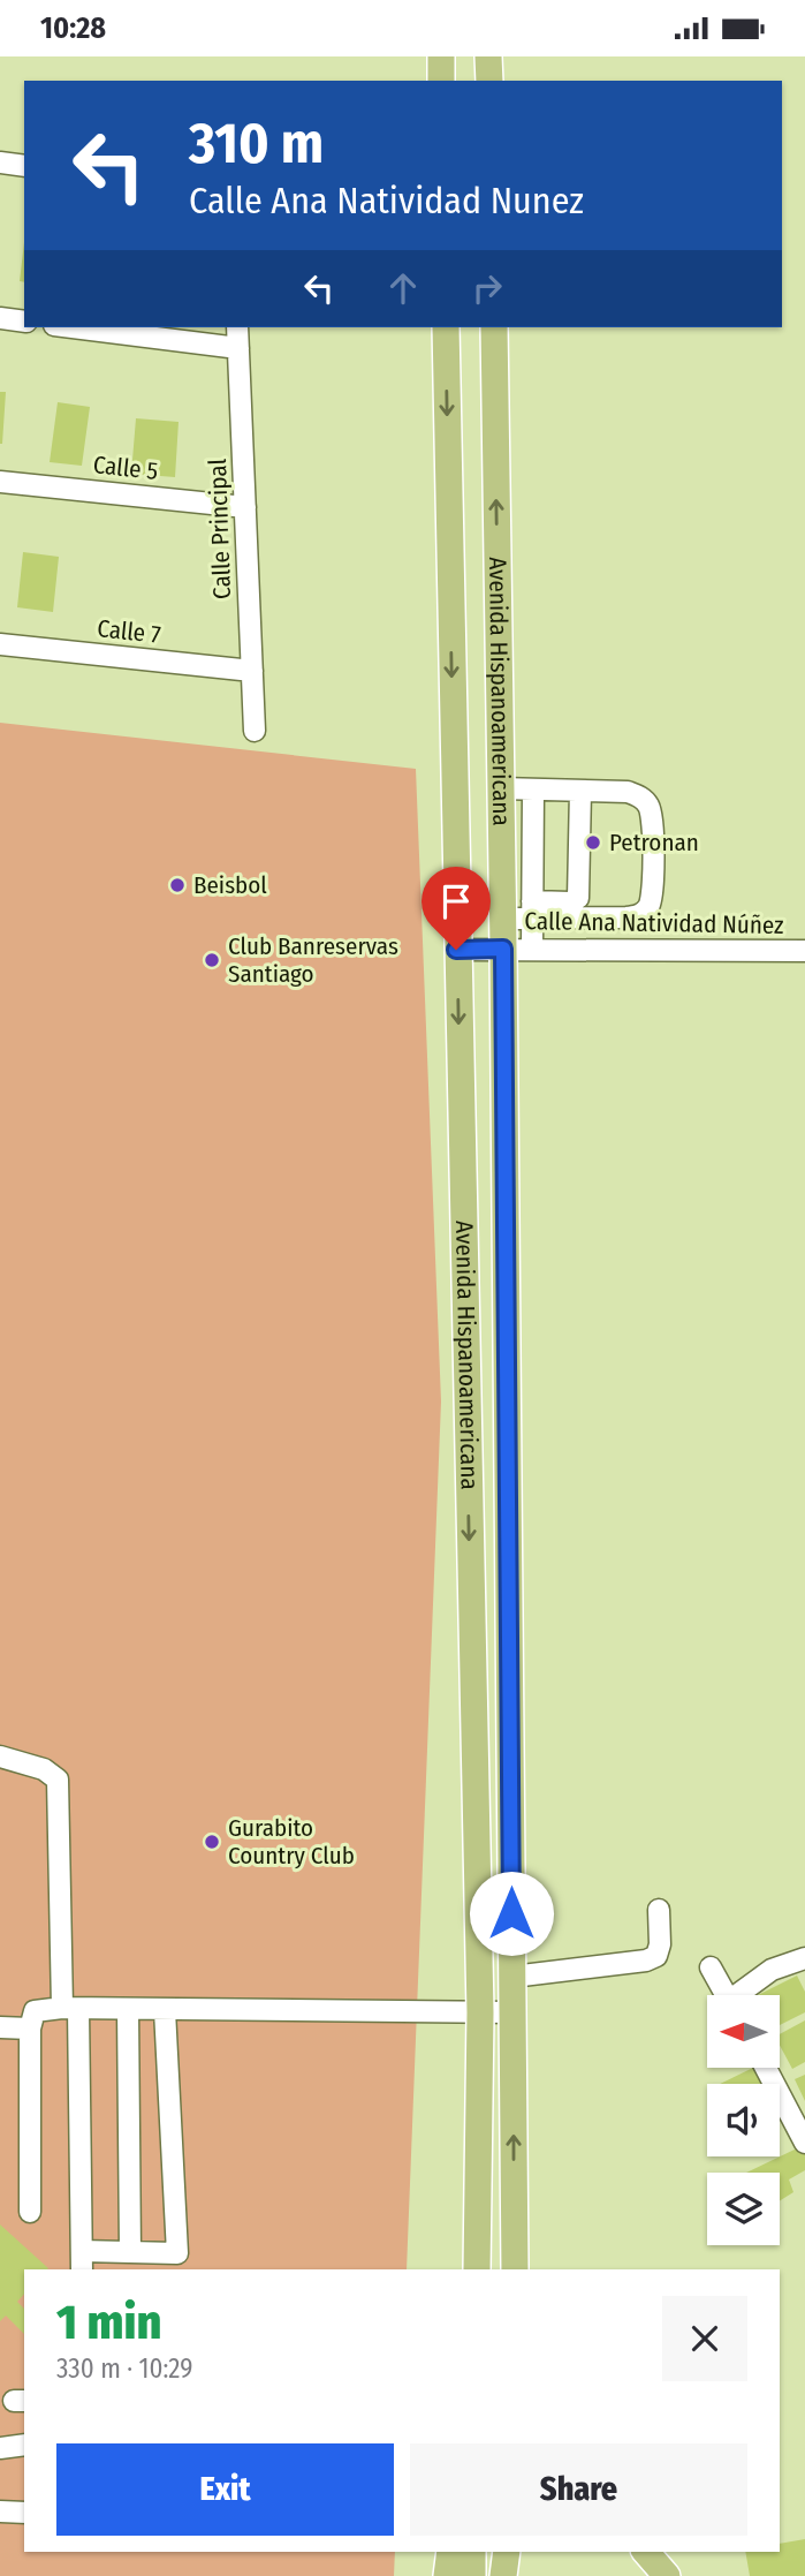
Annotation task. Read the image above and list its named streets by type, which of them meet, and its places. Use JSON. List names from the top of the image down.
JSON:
{
  "streets": {
    "main road": ["Avenida Hispanoamericana"],
    "street": [
      "Calle 5",
      "Calle Principal",
      "Calle 7",
      "Calle Ana Natividad Núñez"
    ]
  },
  "crossings": [
    ["Calle 5", "Calle Principal"],
    ["Calle Principal", "Calle 7"],
    ["Avenida Hispanoamericana", "Calle Ana Natividad Núñez"]
  ],
  "places": [
    "Petronan",
    "Beisbol",
    "Club Banreservas Santiago",
    "Gurabito Country Club"
  ],
  "north": "left",
  "page": {
    "status": "10:28",
    "turn": ["310 m", "Calle Ana Natividad Nunez"],
    "heading": ["1 min", "330 m · 10:29"],
    "buttons": ["Exit", "Share"]
  }
}
